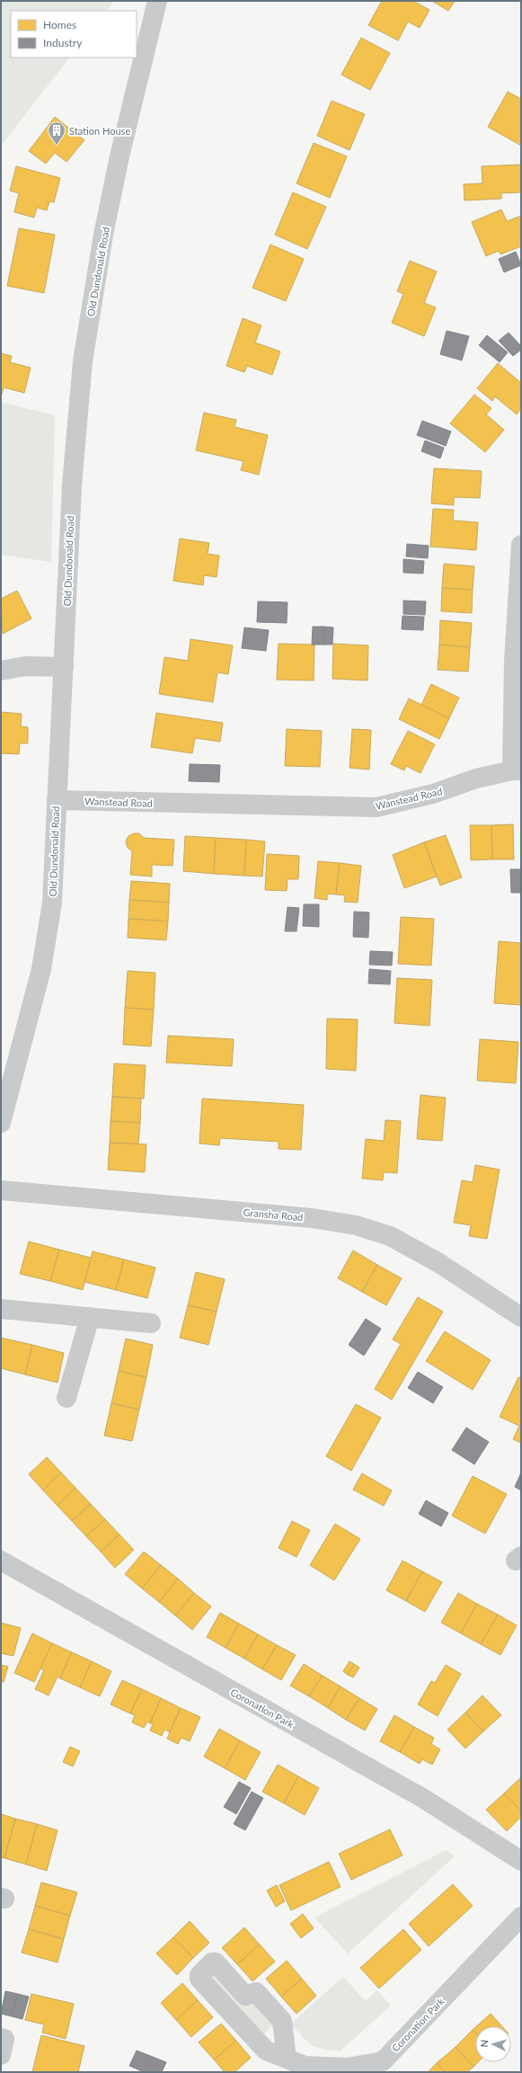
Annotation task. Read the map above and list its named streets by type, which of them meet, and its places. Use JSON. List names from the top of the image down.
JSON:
{
  "streets": {
    "street": [
      "Old Dundonald Road",
      "Wanstead Road",
      "Gransha Road",
      "Coronation Park"
    ]
  },
  "crossings": [
    ["Old Dundonald Road", "Wanstead Road"]
  ],
  "places": {
    "building": ["Station House"]
  },
  "legend": ["Homes", "Industry"],
  "north": "left"
}
